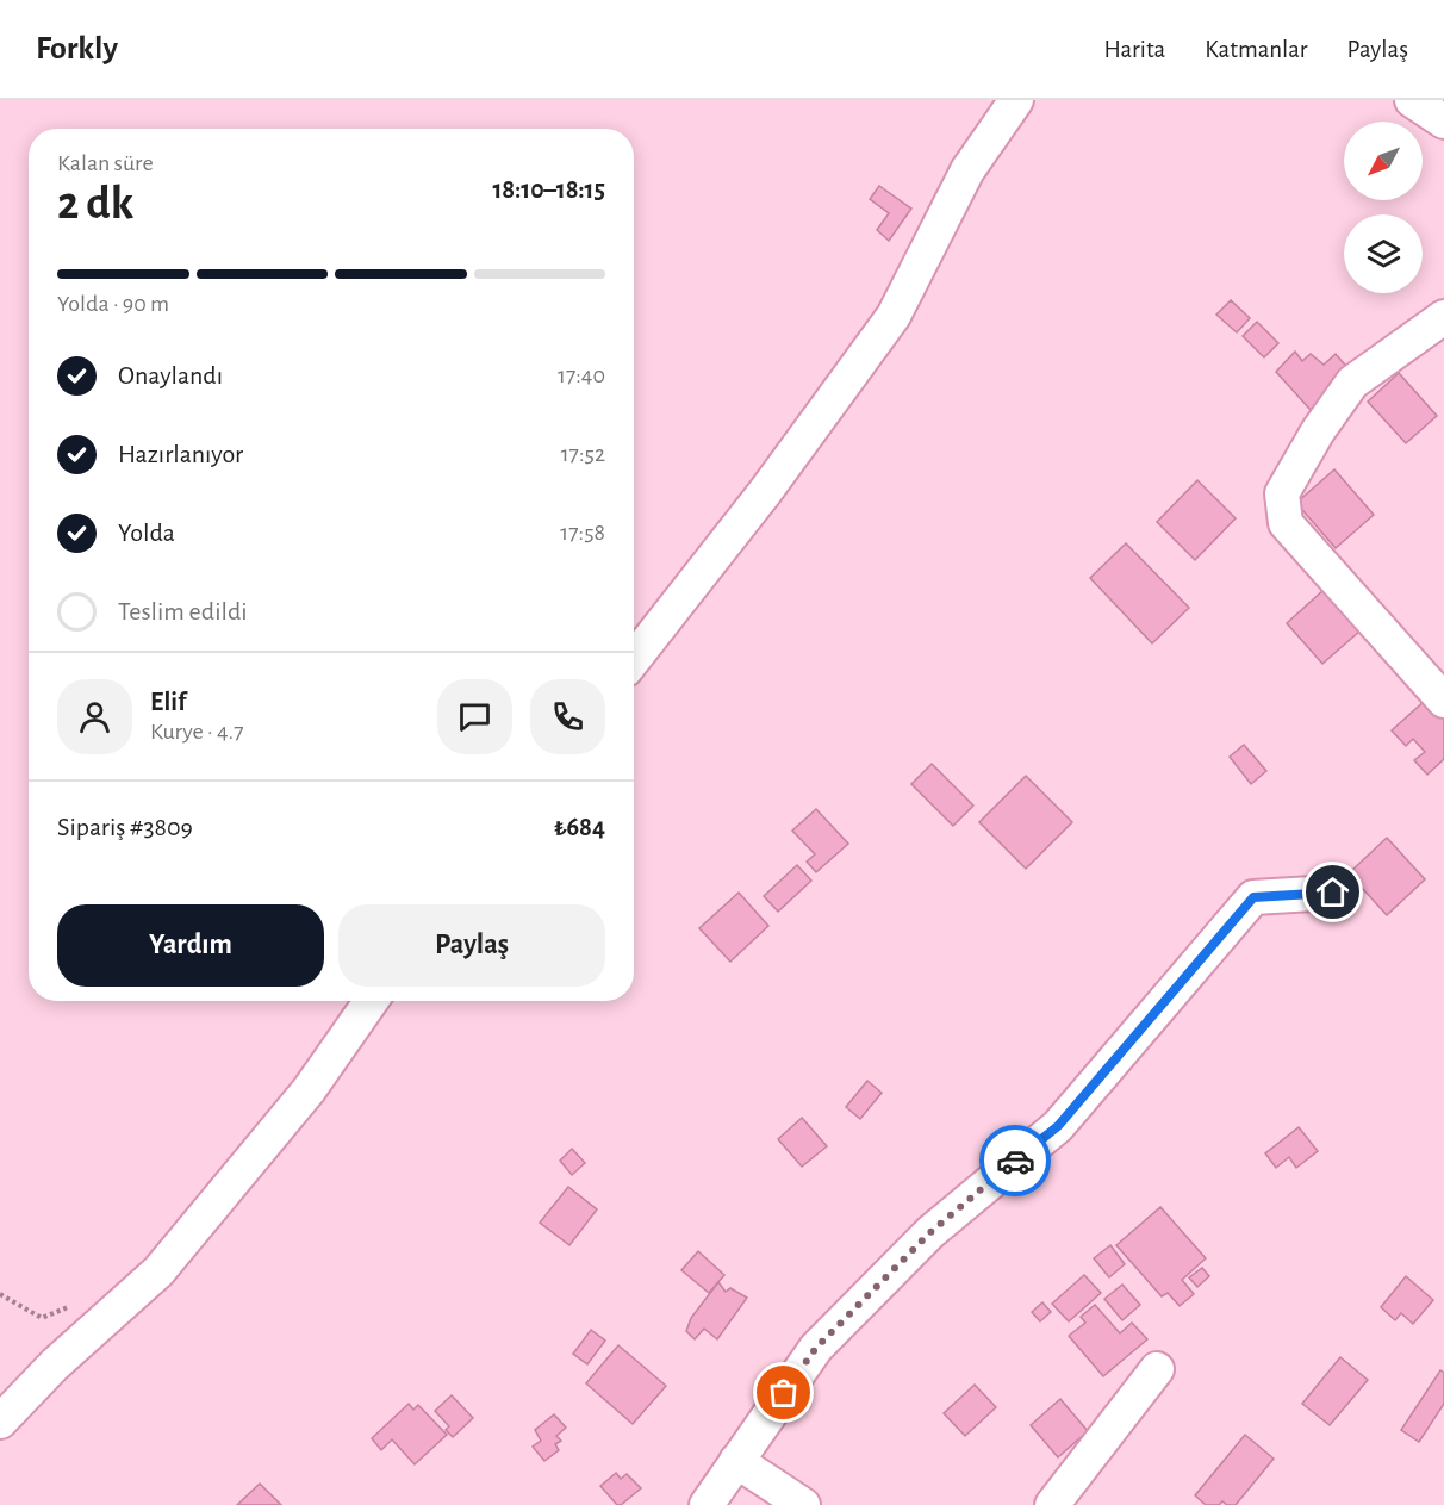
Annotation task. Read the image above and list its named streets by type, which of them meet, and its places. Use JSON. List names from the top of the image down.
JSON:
{
  "north": "bottom left",
  "page": {
    "header": "Forkly",
    "nav": ["Harita", "Katmanlar", "Paylaş"],
    "heading": ["2 dk", "Kalan süre", "18:10–18:15"],
    "panel": [
      "Elif",
      "Kurye · 4.7",
      "Sipariş #3809",
      "₺684"
    ],
    "bar": "Yolda · 90 m",
    "list": [
      ["Onaylandı", "17:40"],
      ["Hazırlanıyor", "17:52"],
      ["Yolda", "17:58"],
      "Teslim edildi"
    ],
    "buttons": ["Yardım", "Paylaş"]
  }
}
